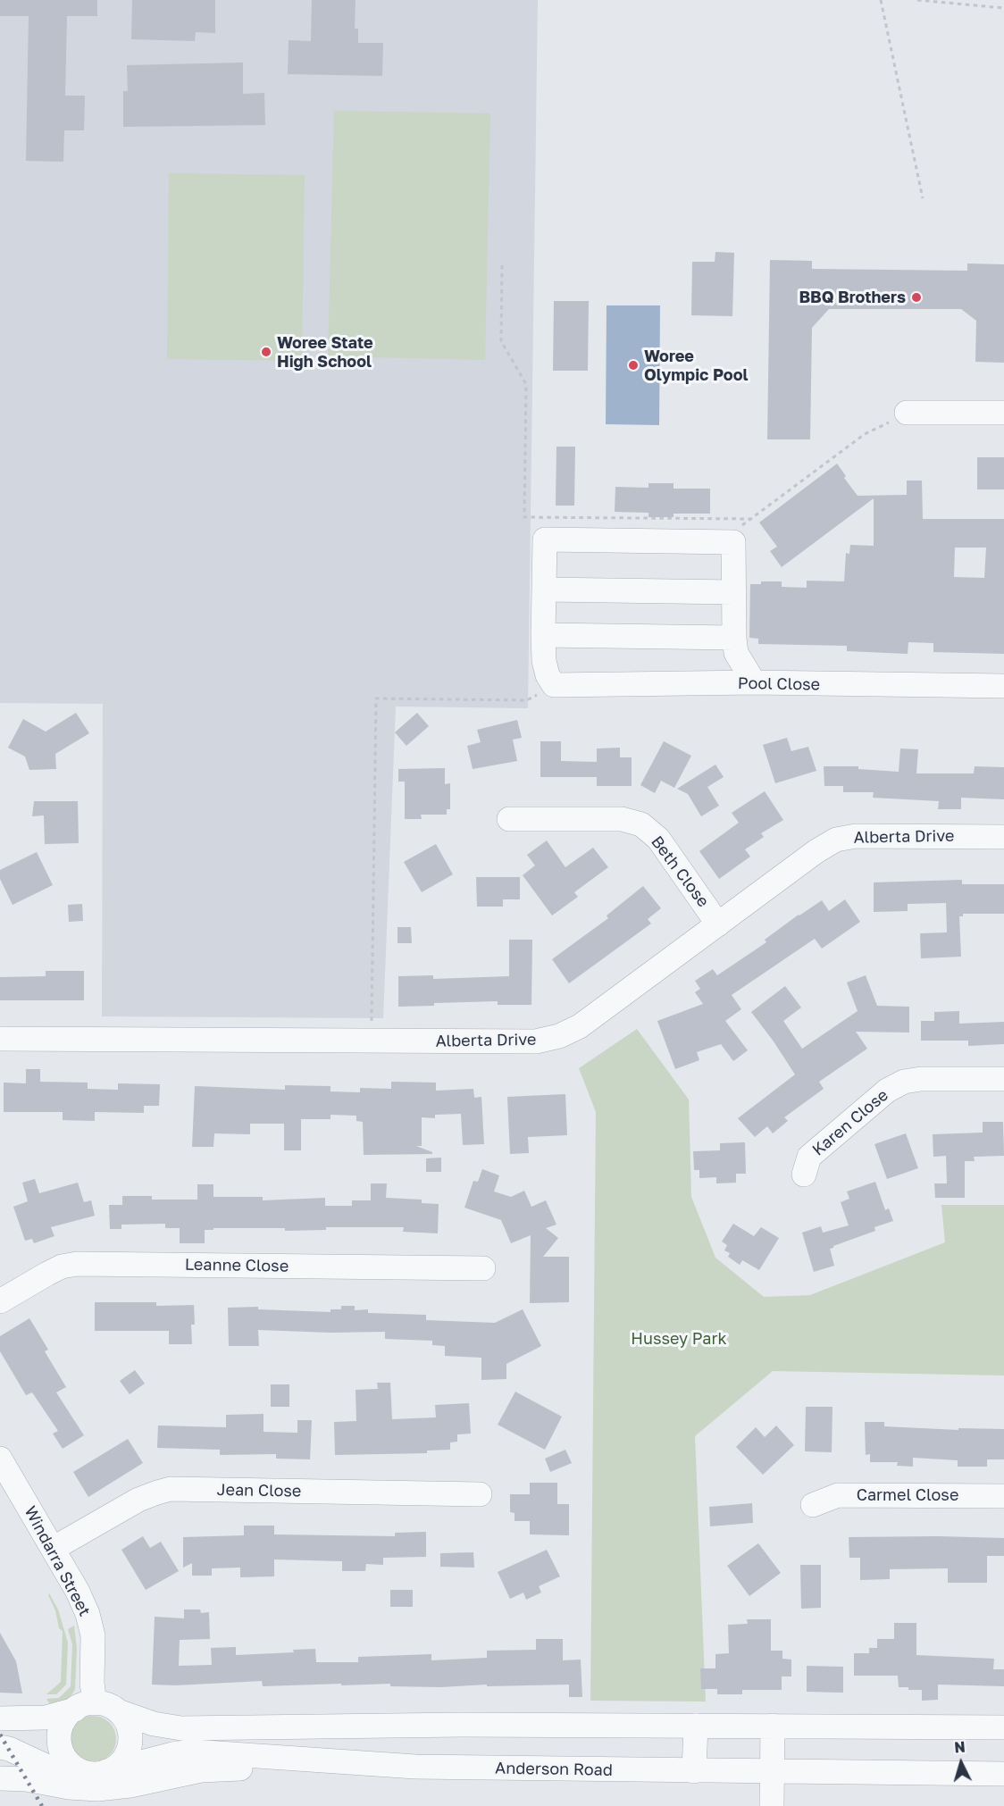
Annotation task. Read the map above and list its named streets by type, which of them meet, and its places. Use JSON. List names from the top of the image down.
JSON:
{
  "streets": {
    "street": [
      "Pool Close",
      "Alberta Drive",
      "Beth Close",
      "Karen Close",
      "Leanne Close",
      "Jean Close",
      "Carmel Close",
      "Windarra Street",
      "Anderson Road"
    ]
  },
  "crossings": [
    ["Alberta Drive", "Beth Close"],
    ["Jean Close", "Windarra Street"],
    ["Windarra Street", "Anderson Road"]
  ],
  "parks": ["Hussey Park"],
  "places": ["BBQ Brothers", "Woree State High School", "Woree Olympic Pool"],
  "north": "top"
}
